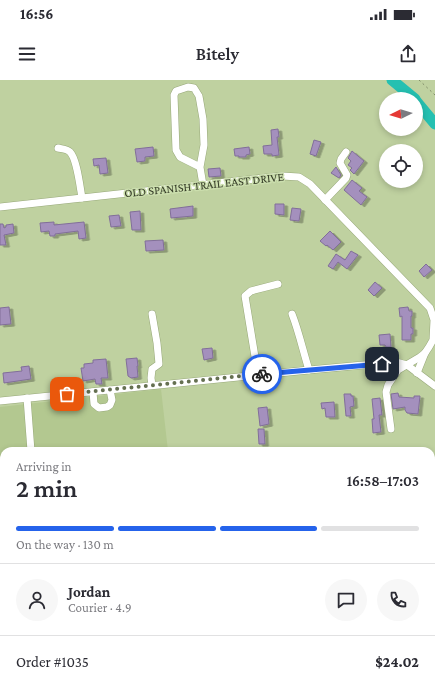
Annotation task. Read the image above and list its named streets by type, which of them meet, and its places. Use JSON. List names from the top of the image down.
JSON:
{
  "streets": {
    "street": ["OLD SPANISH TRAIL EAST DRIVE"]
  },
  "north": "left",
  "page": {
    "status": "16:56",
    "header": "Bitely",
    "heading": ["2 min", "Arriving in", "16:58–17:03"],
    "panel": [
      "Jordan",
      "Courier · 4.9",
      "Order #1035",
      "$24.02"
    ],
    "bar": "On the way · 130 m"
  }
}
